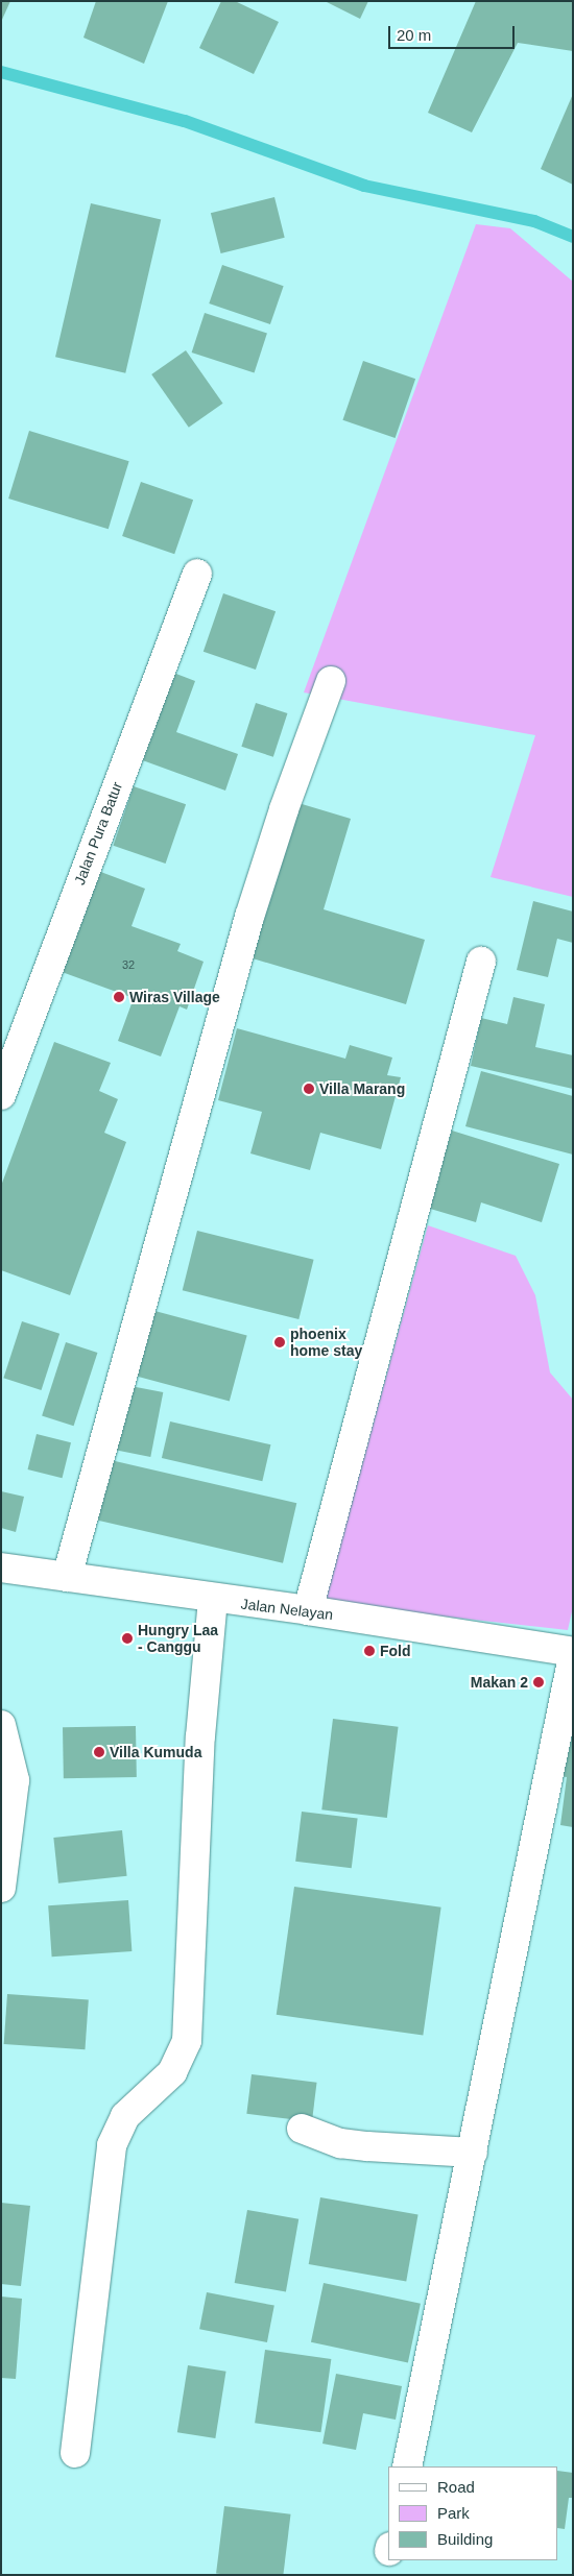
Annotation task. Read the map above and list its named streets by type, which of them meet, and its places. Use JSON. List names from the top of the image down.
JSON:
{
  "streets": {
    "street": ["Jalan Pura Batur", "Jalan Nelayan"]
  },
  "places": [
    "Wiras Village",
    "Villa Marang",
    "phoenix home stay",
    "Hungry Laa - Canggu",
    "Fold",
    "Makan 2",
    "Villa Kumuda"
  ],
  "house_numbers": ["32"],
  "legend": ["Road", "Park", "Building"],
  "scale_bar": "20 m"
}
